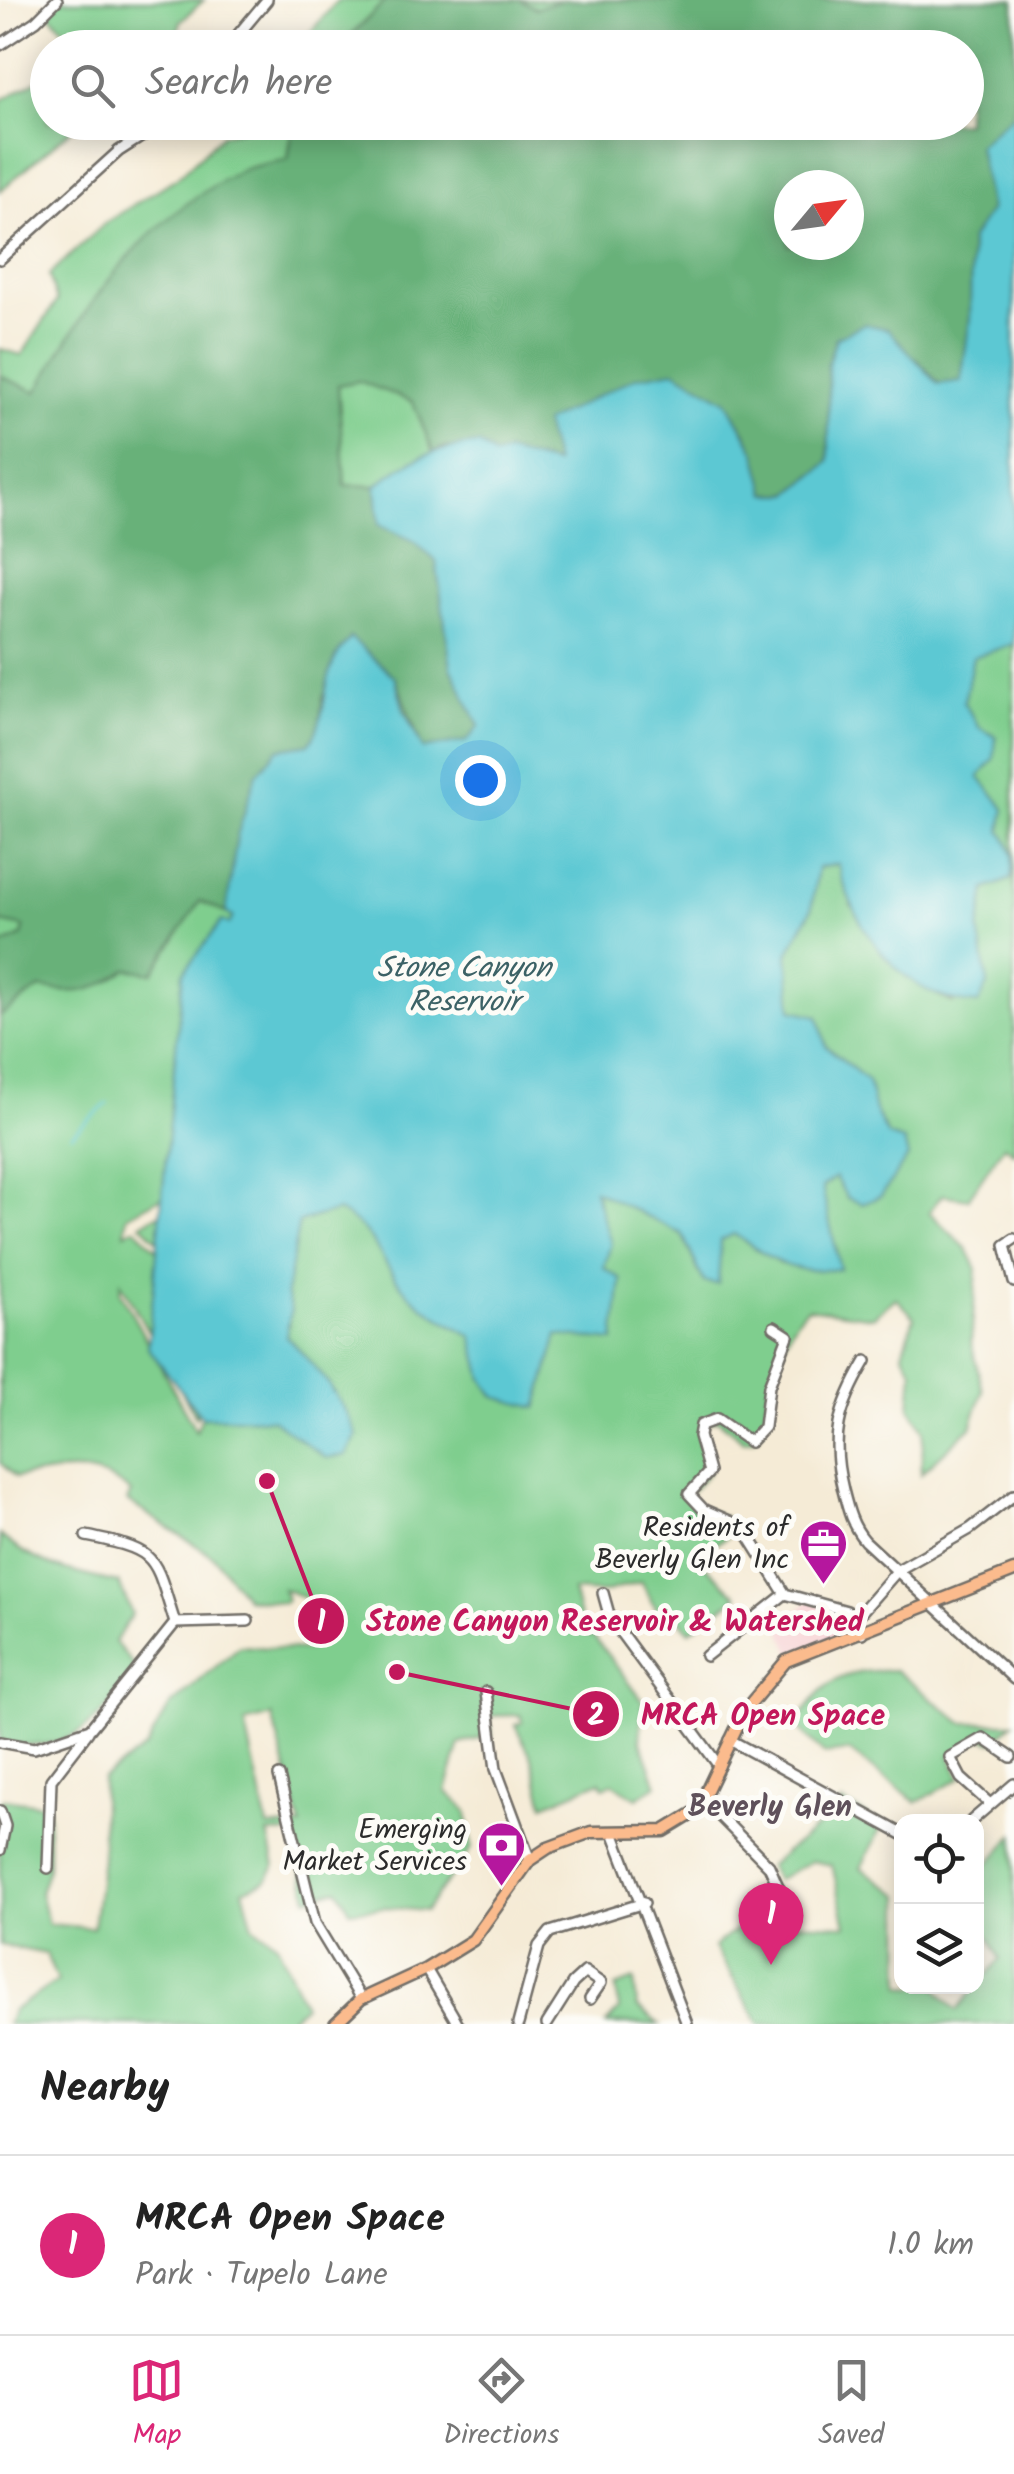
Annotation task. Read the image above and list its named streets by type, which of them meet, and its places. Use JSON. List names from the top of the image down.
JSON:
{
  "districts": ["Beverly Glen"],
  "water": ["Stone Canyon Reservoir"],
  "places": {
    "other": ["Stone Canyon Reservoir & Watershed", "MRCA Open Space"],
    "office": ["Residents of Beverly Glen Inc"],
    "bank": ["Emerging Market Services"]
  },
  "north": "top right",
  "page": {
    "search": "Search here",
    "pins": "1",
    "heading": "Nearby",
    "list": [
      {
        "mark": "1",
        "name": "MRCA Open Space",
        "note": "Park · Tupelo Lane",
        "value": "1.0 km"
      }
    ],
    "nav": ["Map", "Directions", "Saved"]
  }
}
